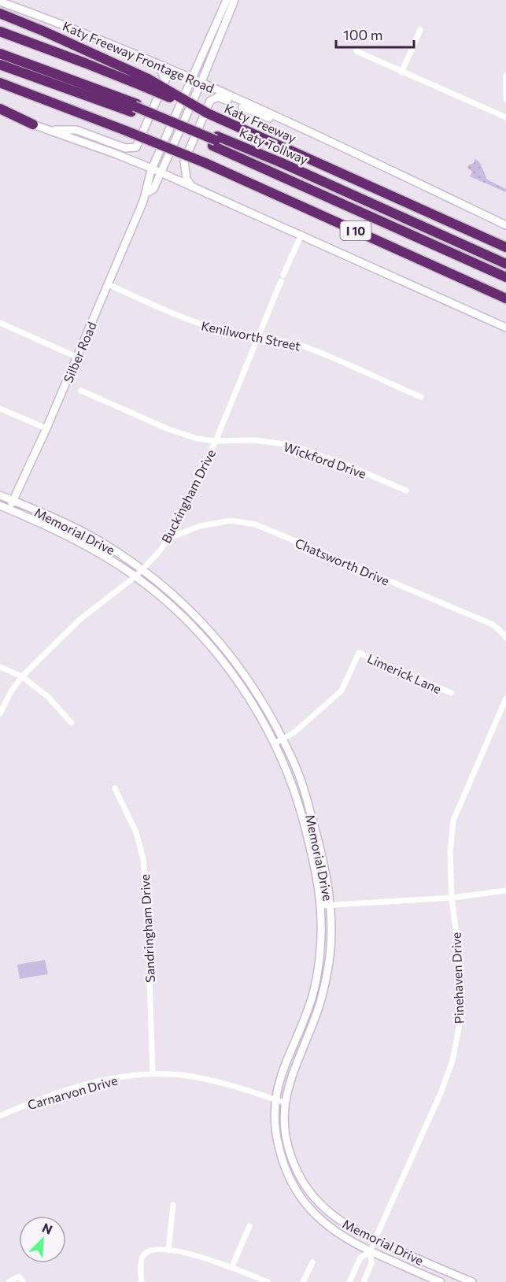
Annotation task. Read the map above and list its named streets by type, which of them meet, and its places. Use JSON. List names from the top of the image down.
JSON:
{
  "streets": {
    "highway": ["Katy Freeway", "Katy Tollway", "I 10"],
    "main road": ["Katy Freeway Frontage Road", "Silber Road", "Memorial Drive"],
    "street": [
      "Kenilworth Street",
      "Wickford Drive",
      "Buckingham Drive",
      "Chatsworth Drive",
      "Limerick Lane",
      "Sandringham Drive",
      "Pinehaven Drive",
      "Carnarvon Drive"
    ]
  },
  "crossings": [
    ["Katy Freeway Frontage Road", "Silber Road"],
    ["Kenilworth Street", "Silber Road"],
    ["Kenilworth Street", "Buckingham Drive"],
    ["Silber Road", "Memorial Drive"],
    ["Wickford Drive", "Buckingham Drive"],
    ["Buckingham Drive", "Memorial Drive"],
    ["Buckingham Drive", "Chatsworth Drive"],
    ["Memorial Drive", "Limerick Lane"],
    ["Memorial Drive", "Pinehaven Drive"],
    ["Memorial Drive", "Carnarvon Drive"],
    ["Sandringham Drive", "Carnarvon Drive"]
  ],
  "scale_bar": "100 m",
  "north": "top right"
}
